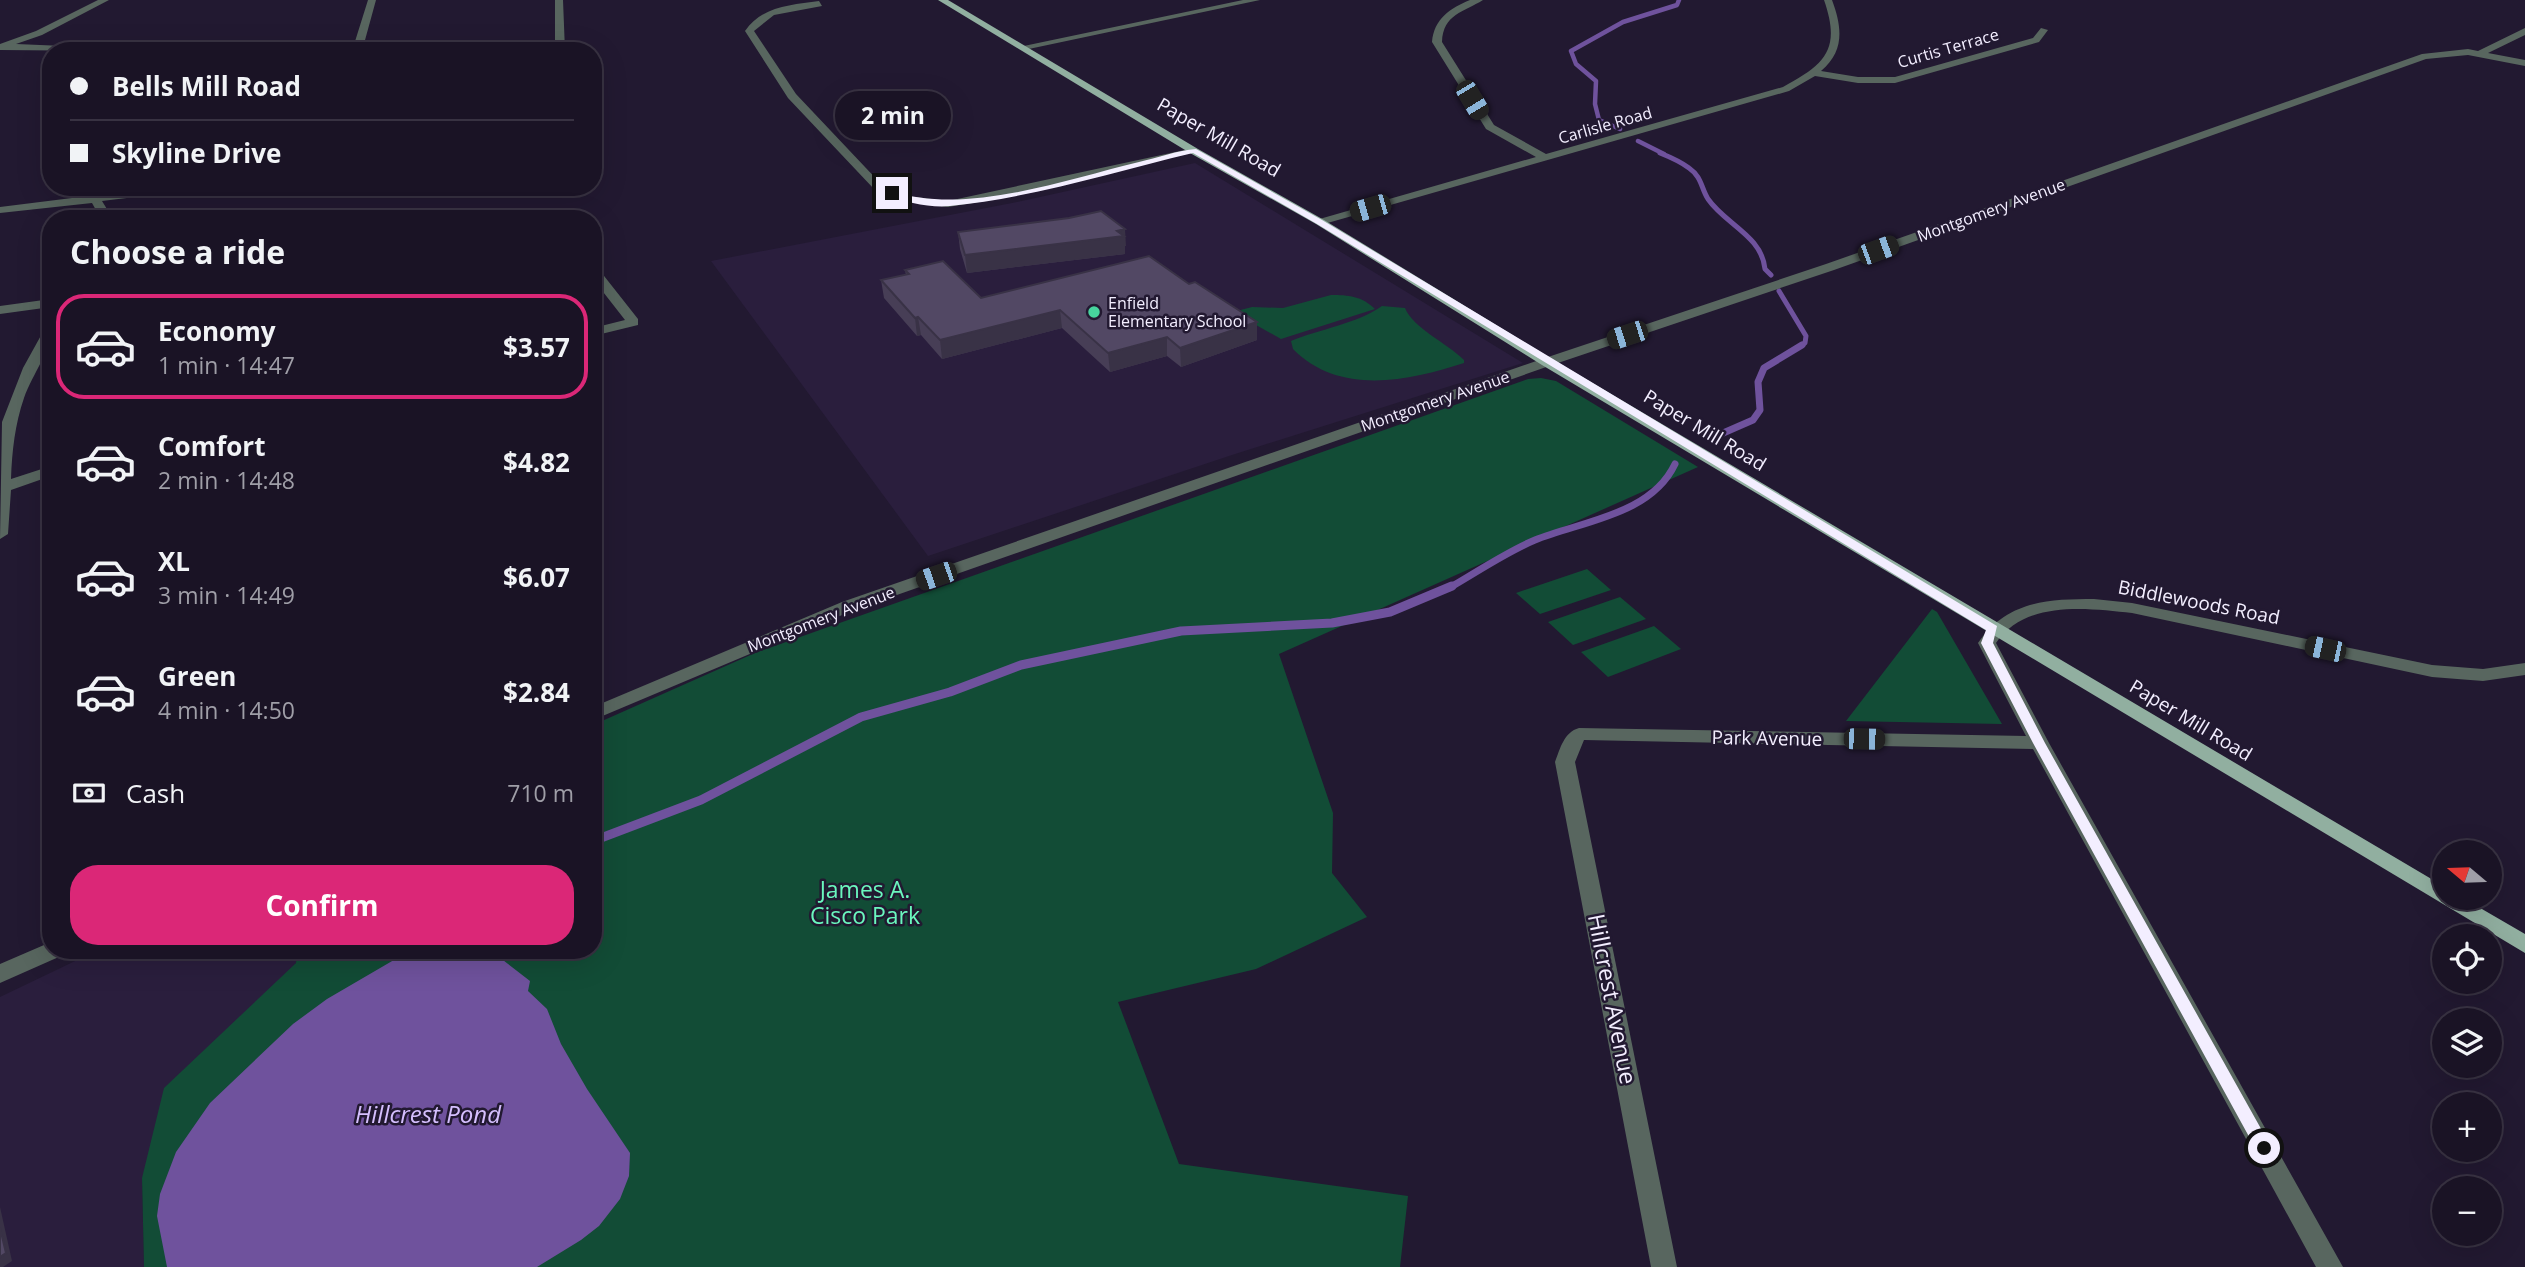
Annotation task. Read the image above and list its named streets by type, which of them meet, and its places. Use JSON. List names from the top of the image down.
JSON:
{
  "streets": {
    "main road": ["Paper Mill Road"],
    "street": [
      "Curtis Terrace",
      "Carlisle Road",
      "Montgomery Avenue",
      "Biddlewoods Road",
      "Park Avenue",
      "Hillcrest Avenue"
    ]
  },
  "crossings": [
    ["Curtis Terrace", "Carlisle Road"],
    ["Carlisle Road", "Paper Mill Road"],
    ["Paper Mill Road", "Montgomery Avenue"],
    ["Paper Mill Road", "Biddlewoods Road"],
    ["Park Avenue", "Hillcrest Avenue"]
  ],
  "water": ["Hillcrest Pond"],
  "parks": ["James A. Cisco Park"],
  "places": ["Enfield Elementary School"],
  "north": "left",
  "page": {
    "banner": ["Bells Mill Road", "Skyline Drive"],
    "bubble": "2 min",
    "heading": "Choose a ride",
    "list": [
      {
        "name": "Economy",
        "note": "1 min · 14:47",
        "value": "$3.57"
      },
      {
        "name": "Comfort",
        "note": "2 min · 14:48",
        "value": "$4.82"
      },
      {
        "name": "XL",
        "note": "3 min · 14:49",
        "value": "$6.07"
      },
      {
        "name": "Green",
        "note": "4 min · 14:50",
        "value": "$2.84"
      }
    ],
    "pay": ["Cash", "710 m"],
    "map_buttons": ["+", "−"],
    "buttons": "Confirm"
  }
}
